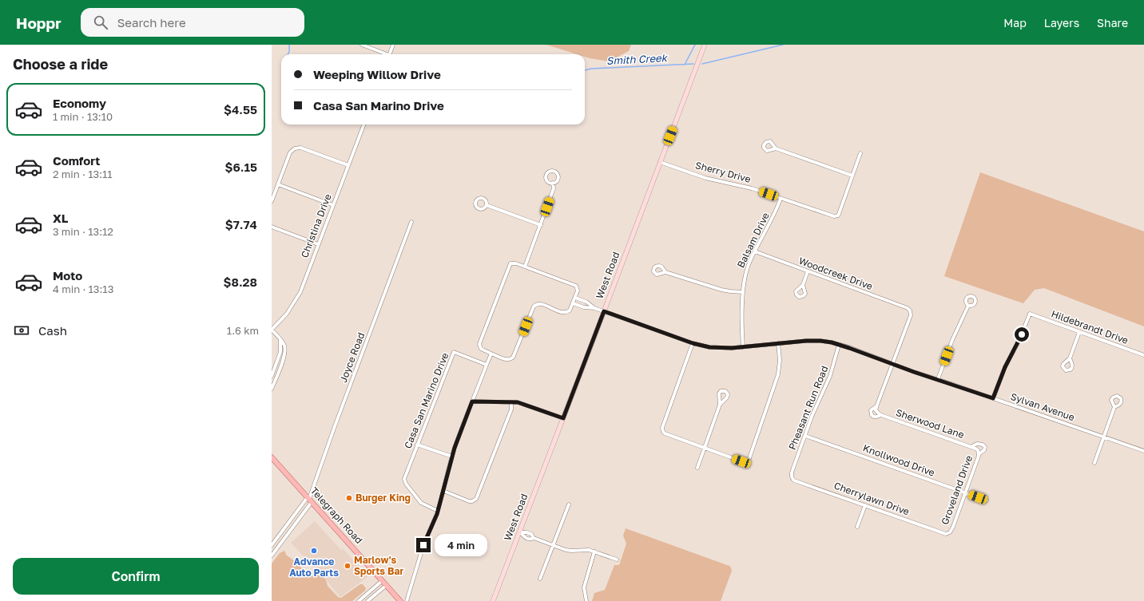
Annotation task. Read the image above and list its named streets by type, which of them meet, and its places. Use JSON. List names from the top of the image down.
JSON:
{
  "streets": {
    "main road": ["Telegraph Road"],
    "street": [
      "Sherry Drive",
      "Christina Drive",
      "Balsam Drive",
      "Woodcreek Drive",
      "West Road",
      "Hildebrandt Drive",
      "Joyce Road",
      "Casa San Marino Drive",
      "Sylvan Avenue",
      "Pheasant Run Road",
      "Sherwood Lane",
      "Knollwood Drive",
      "Groveland Drive",
      "Cherrylawn Drive"
    ]
  },
  "crossings": [
    ["Sherry Drive", "Balsam Drive"],
    ["Sherry Drive", "West Road"],
    ["Balsam Drive", "Woodcreek Drive"],
    ["Balsam Drive", "Sylvan Avenue"],
    ["Woodcreek Drive", "Sylvan Avenue"],
    ["West Road", "Sylvan Avenue"],
    ["Hildebrandt Drive", "Sylvan Avenue"],
    ["Joyce Road", "Telegraph Road"],
    ["Sylvan Avenue", "Pheasant Run Road"],
    ["Pheasant Run Road", "Knollwood Drive"],
    ["Pheasant Run Road", "Cherrylawn Drive"],
    ["Sherwood Lane", "Groveland Drive"],
    ["Knollwood Drive", "Groveland Drive"],
    ["Groveland Drive", "Cherrylawn Drive"]
  ],
  "water": ["Smith Creek"],
  "places": ["Burger King", "Advance Auto Parts", "Marlow's Sports Bar"],
  "page": {
    "header": "Hoppr",
    "search": "Search here",
    "nav": ["Map", "Layers", "Share"],
    "heading": "Choose a ride",
    "banner": ["Weeping Willow Drive", "Casa San Marino Drive"],
    "list": [
      {
        "name": "Economy",
        "note": "1 min · 13:10",
        "value": "$4.55"
      },
      {
        "name": "Comfort",
        "note": "2 min · 13:11",
        "value": "$6.15"
      },
      {
        "name": "XL",
        "note": "3 min · 13:12",
        "value": "$7.74"
      },
      {
        "name": "Moto",
        "note": "4 min · 13:13",
        "value": "$8.28"
      }
    ],
    "pay": ["Cash", "1.6 km"],
    "bubble": "4 min",
    "buttons": "Confirm"
  }
}
